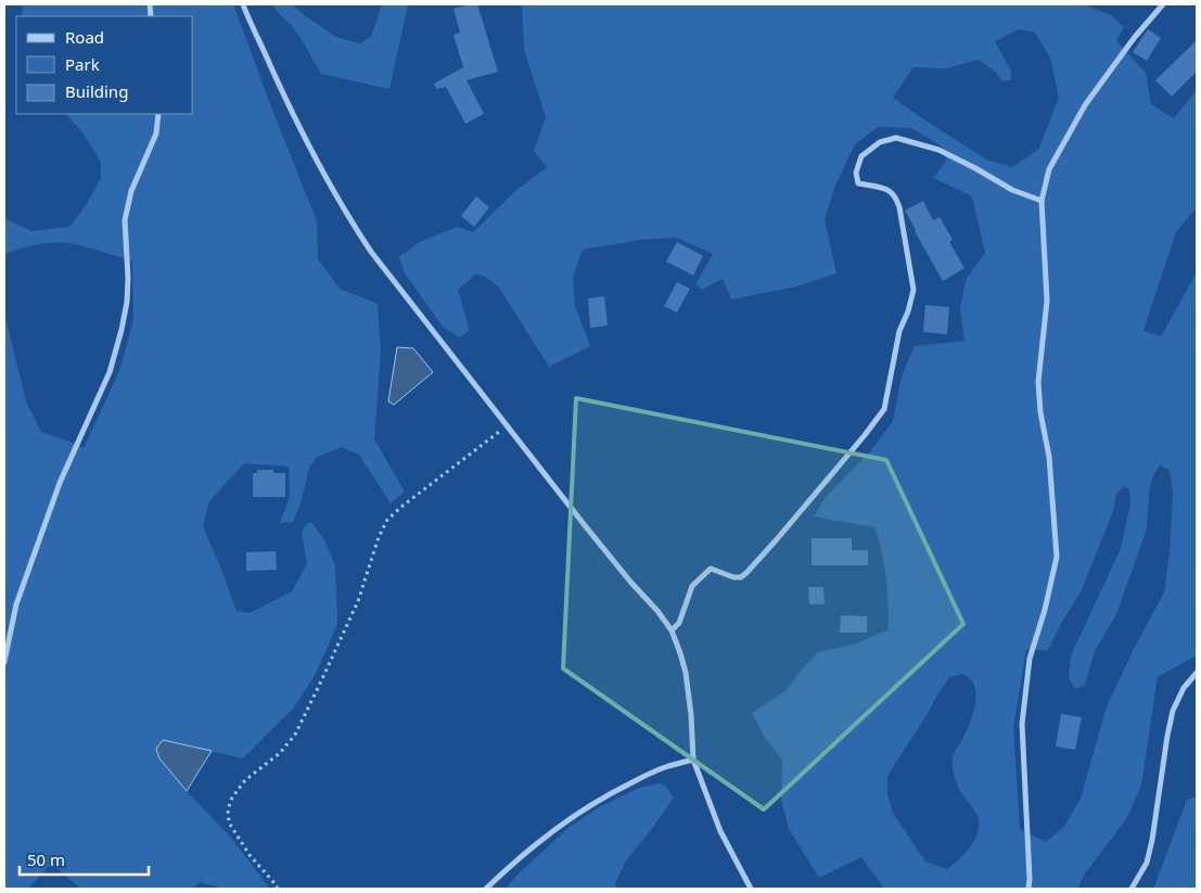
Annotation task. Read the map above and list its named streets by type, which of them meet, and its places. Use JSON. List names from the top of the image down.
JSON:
{
  "legend": ["Road", "Park", "Building"],
  "scale_bar": "50 m"
}
